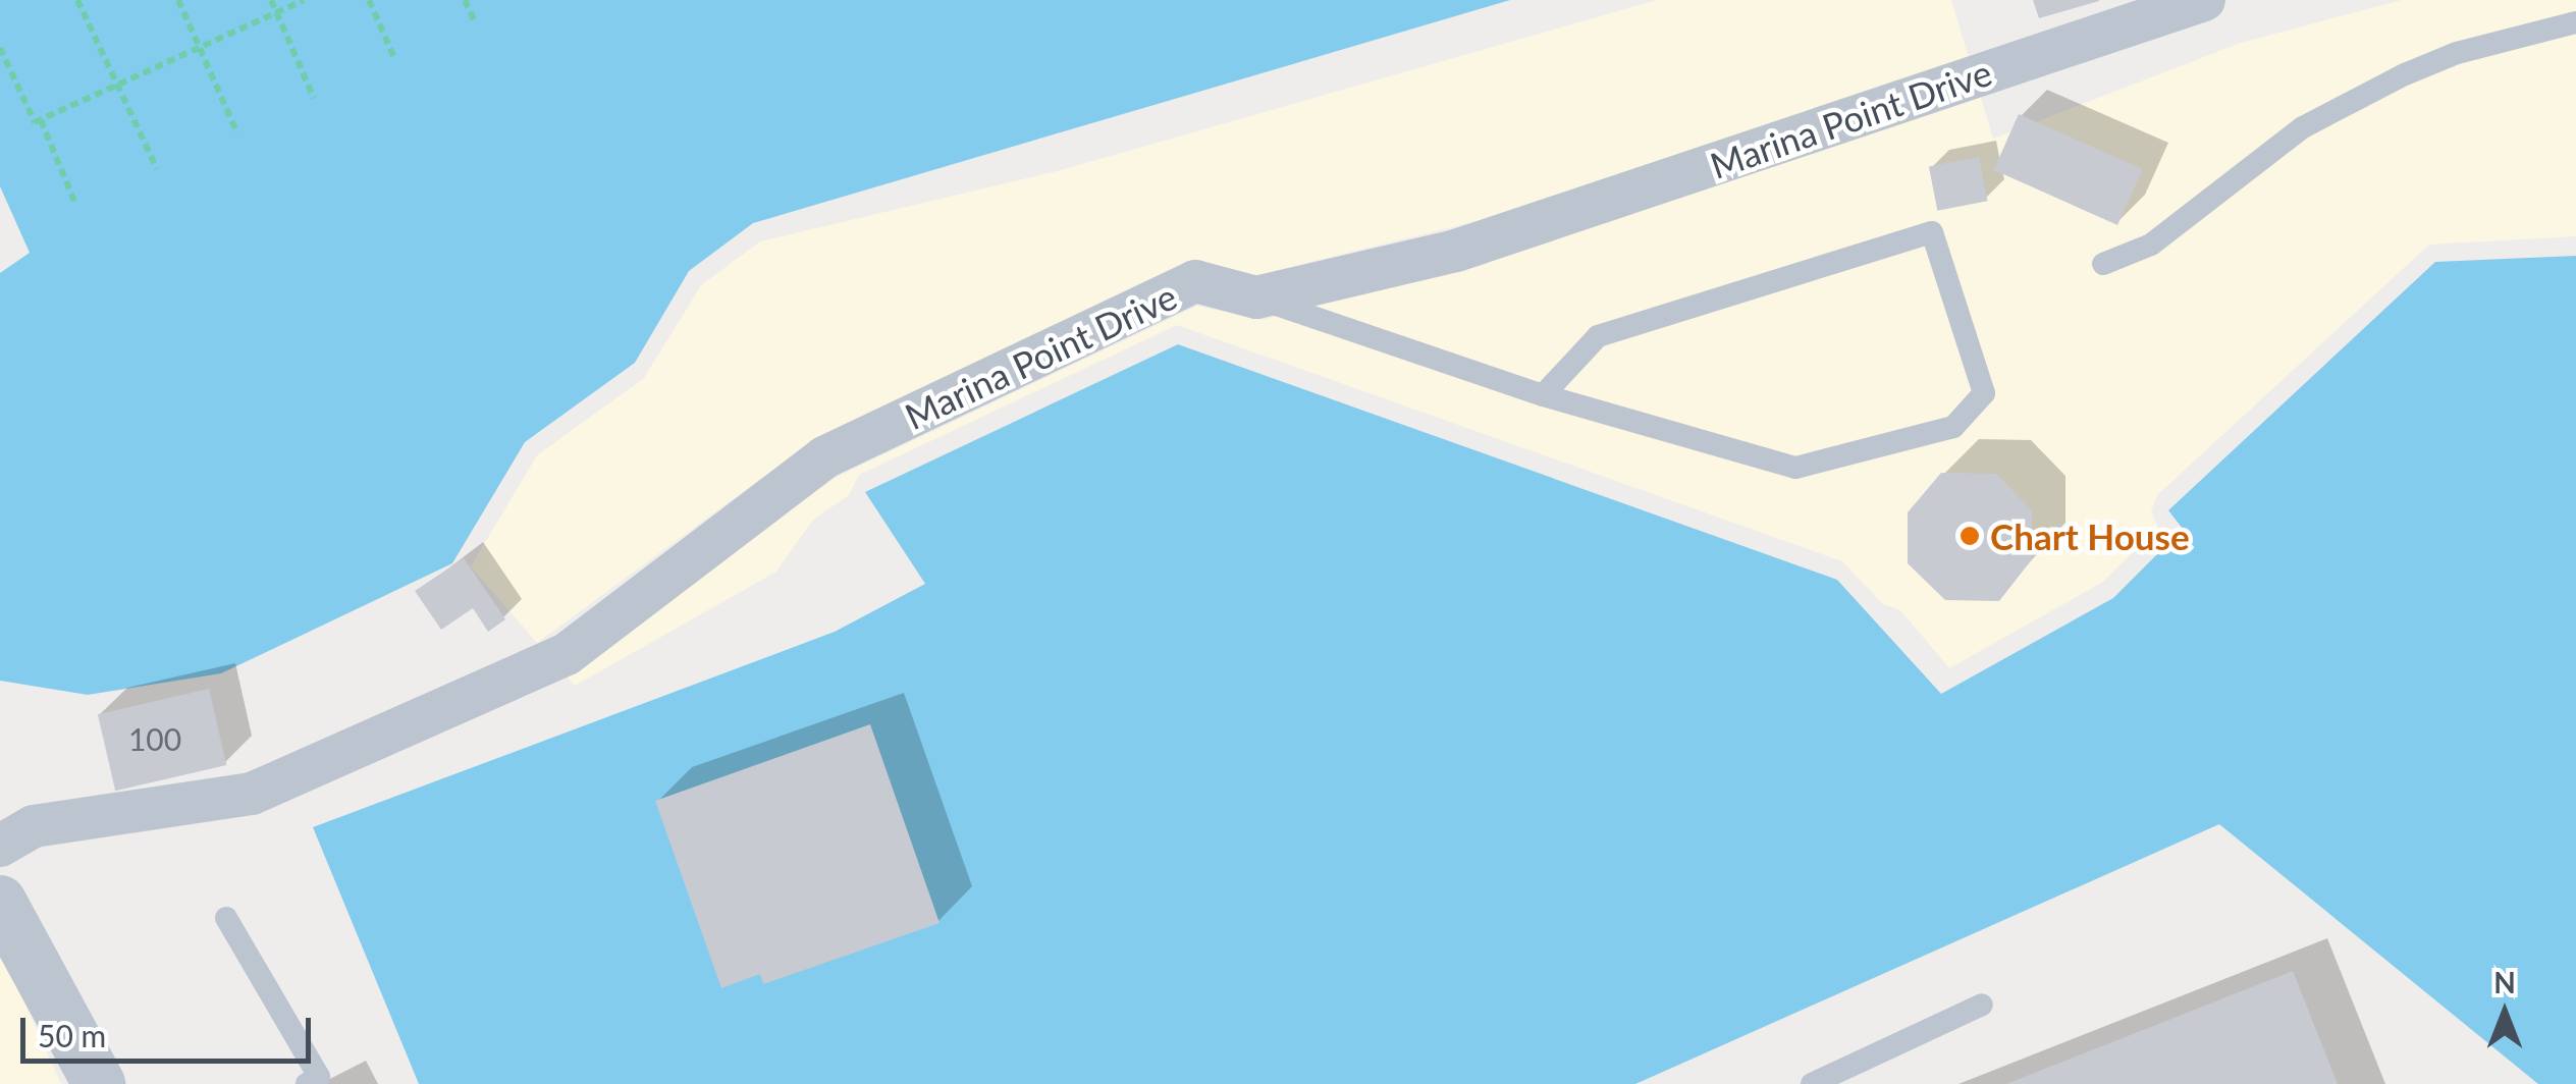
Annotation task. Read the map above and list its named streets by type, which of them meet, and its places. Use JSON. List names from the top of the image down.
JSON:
{
  "streets": {
    "street": ["Marina Point Drive"]
  },
  "places": ["Chart House"],
  "house_numbers": ["100"],
  "scale_bar": "50 m",
  "north": "top"
}
